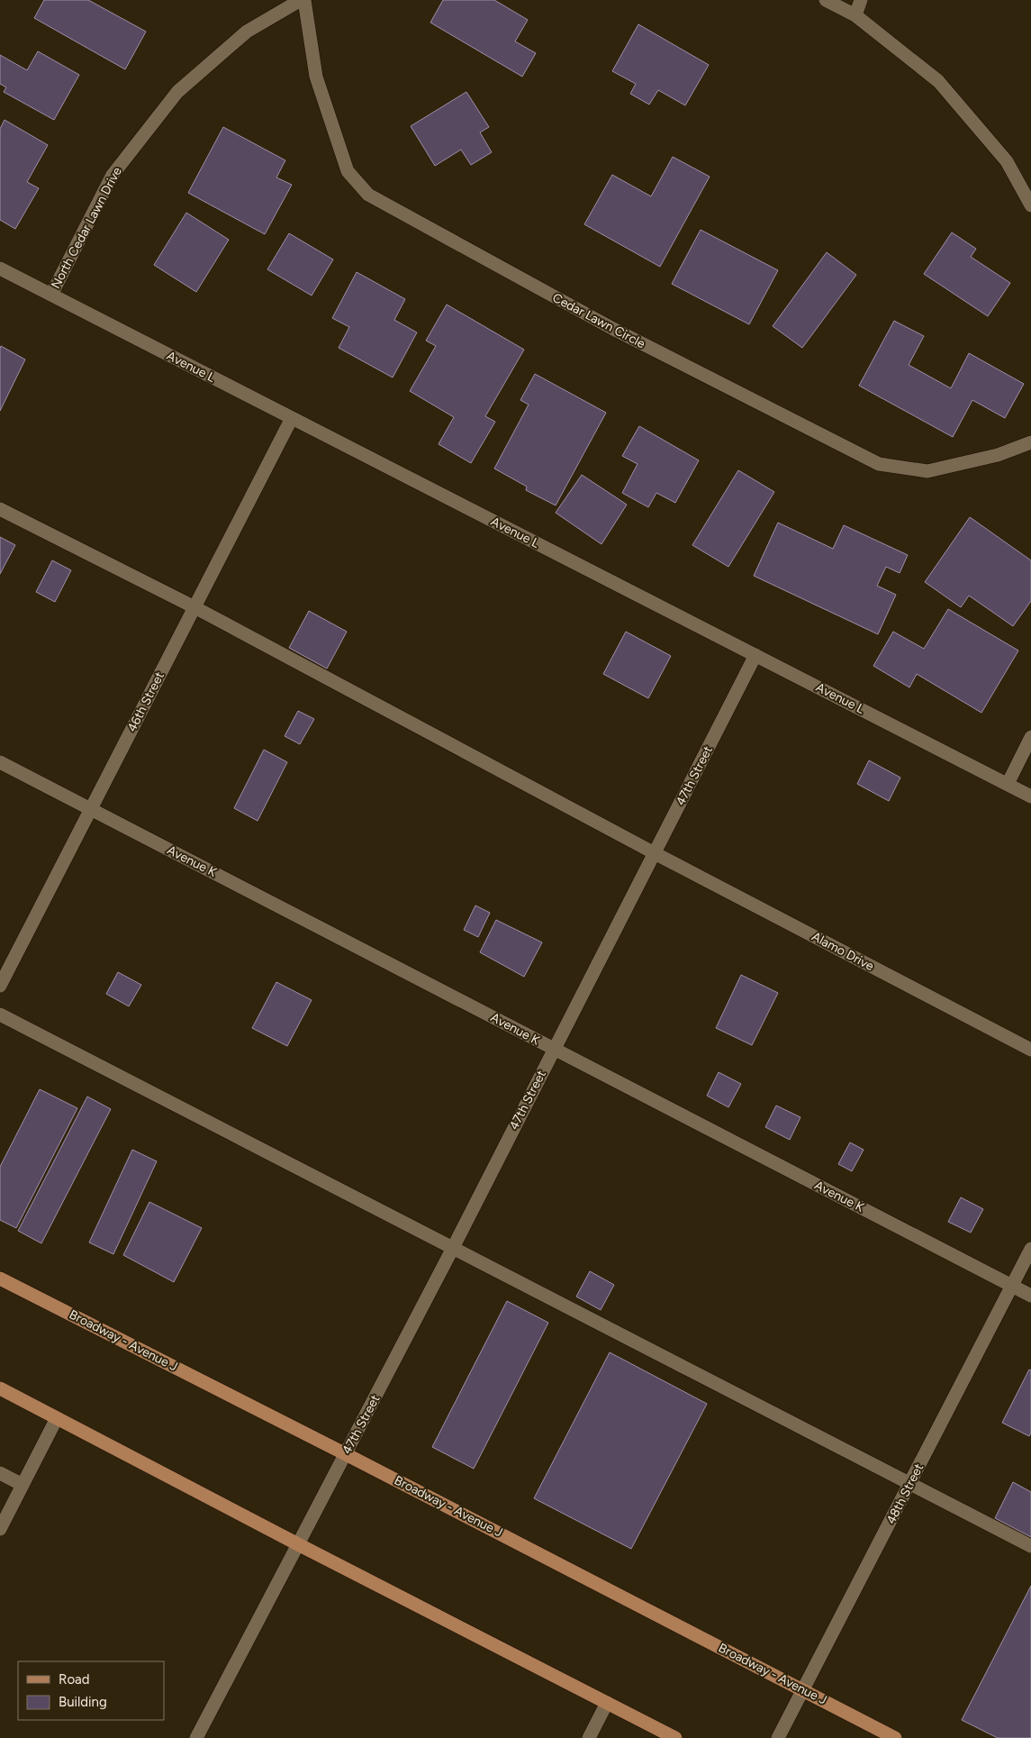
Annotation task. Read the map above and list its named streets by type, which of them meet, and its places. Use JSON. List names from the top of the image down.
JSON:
{
  "streets": {
    "main road": ["Broadway - Avenue J"],
    "street": [
      "North Cedar Lawn Drive",
      "Cedar Lawn Circle",
      "Avenue L",
      "46th Street",
      "47th Street",
      "Avenue K",
      "Alamo Drive",
      "48th Street"
    ]
  },
  "crossings": [
    ["North Cedar Lawn Drive", "Avenue L"],
    ["Avenue L", "46th Street"],
    ["Avenue L", "47th Street"],
    ["46th Street", "Avenue K"],
    ["46th Street", "Alamo Drive"],
    ["47th Street", "Avenue K"],
    ["47th Street", "Alamo Drive"],
    ["47th Street", "Broadway - Avenue J"],
    ["Avenue K", "48th Street"],
    ["Broadway - Avenue J", "48th Street"]
  ],
  "legend": ["Road", "Building"]
}
